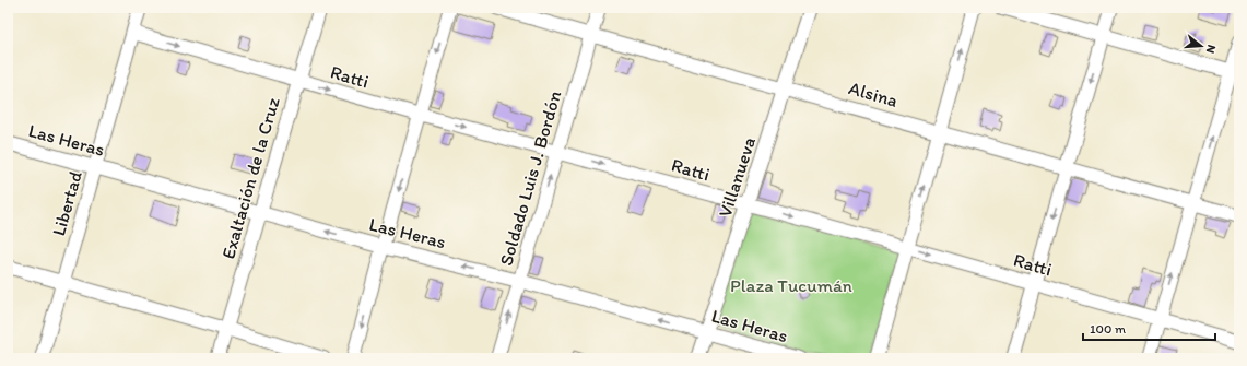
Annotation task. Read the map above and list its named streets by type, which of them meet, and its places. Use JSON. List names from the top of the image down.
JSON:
{
  "streets": {
    "street": [
      "Ratti",
      "Alsina",
      "Las Heras",
      "Villanueva",
      "Exaltación de la Cruz",
      "Soldado Luis J. Bordón",
      "Libertad"
    ]
  },
  "crossings": [
    ["Ratti", "Villanueva"],
    ["Ratti", "Exaltación de la Cruz"],
    ["Ratti", "Soldado Luis J. Bordón"],
    ["Ratti", "Libertad"],
    ["Alsina", "Villanueva"],
    ["Alsina", "Soldado Luis J. Bordón"],
    ["Las Heras", "Villanueva"],
    ["Las Heras", "Exaltación de la Cruz"],
    ["Las Heras", "Soldado Luis J. Bordón"],
    ["Las Heras", "Libertad"]
  ],
  "one_way": ["Ratti", "Las Heras", "Soldado Luis J. Bordón"],
  "parks": ["Plaza Tucumán"],
  "scale_bar": "100 m",
  "north": "right"
}
